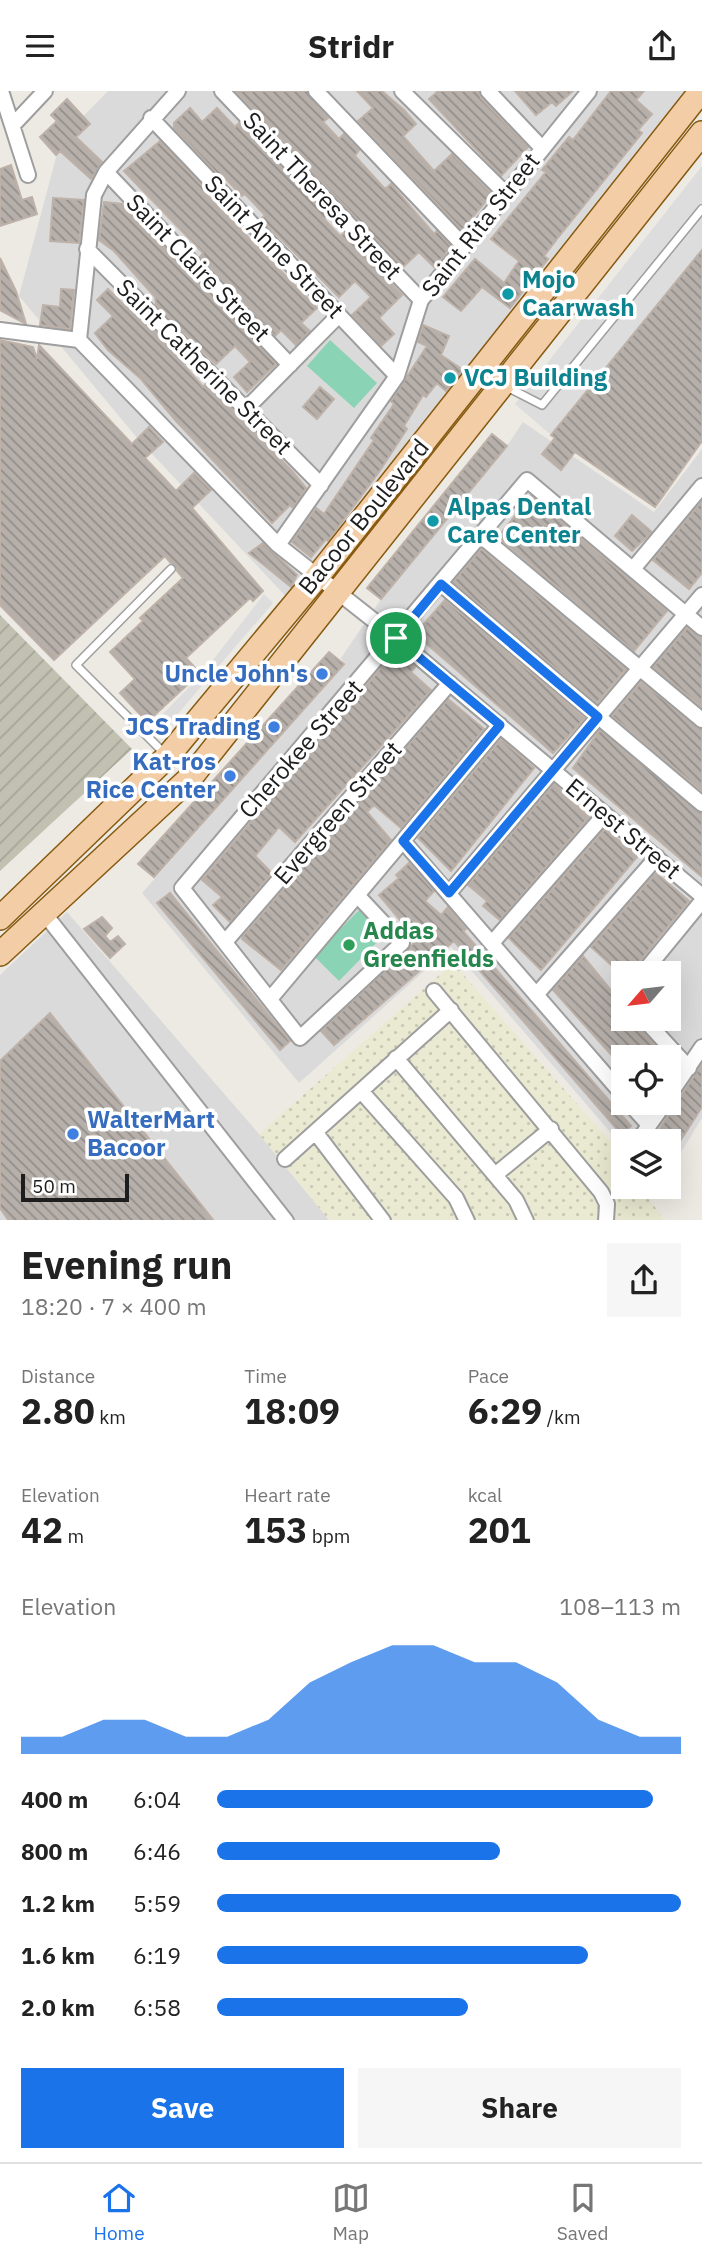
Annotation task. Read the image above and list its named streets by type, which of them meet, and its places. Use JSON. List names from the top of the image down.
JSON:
{
  "streets": {
    "main road": ["Bacoor Boulevard"],
    "street": [
      "Saint Theresa Street",
      "Saint Rita Street",
      "Saint Anne Street",
      "Saint Claire Street",
      "Saint Catherine Street",
      "Cherokee Street",
      "Evergreen Street",
      "Ernest Street"
    ]
  },
  "crossings": [
    ["Saint Theresa Street", "Saint Rita Street"],
    ["Saint Rita Street", "Saint Anne Street"],
    ["Saint Rita Street", "Saint Catherine Street"],
    ["Bacoor Boulevard", "Ernest Street"],
    ["Cherokee Street", "Evergreen Street"],
    ["Cherokee Street", "Ernest Street"],
    ["Evergreen Street", "Ernest Street"]
  ],
  "places": [
    "Mojo Caarwash",
    "VCJ Building",
    "Alpas Dental Care Center",
    "Uncle John's",
    "JCS Trading",
    "Kat-ros Rice Center",
    "Addas Greenfields",
    "WalterMart Bacoor"
  ],
  "scale_bar": "50 m",
  "north": "bottom left",
  "page": {
    "header": "Stridr",
    "scale": "50 m",
    "heading": ["Evening run", "18:20 · 7 × 400 m"],
    "stats": [
      ["Distance", "2.80 km"],
      ["Time", "18:09"],
      ["Pace", "6:29 /km"],
      ["Elevation", "42 m"],
      ["Heart rate", "153 bpm"],
      ["kcal", "201"]
    ],
    "chart": ["Elevation", "108–113 m"],
    "list": [
      {
        "name": "400 m",
        "note": "6:04"
      },
      {
        "name": "800 m",
        "note": "6:46"
      },
      {
        "name": "1.2 km",
        "note": "5:59"
      },
      {
        "name": "1.6 km",
        "note": "6:19"
      },
      {
        "name": "2.0 km",
        "note": "6:58"
      }
    ],
    "buttons": ["Save", "Share"],
    "tabs": ["Home", "Map", "Saved"]
  }
}
